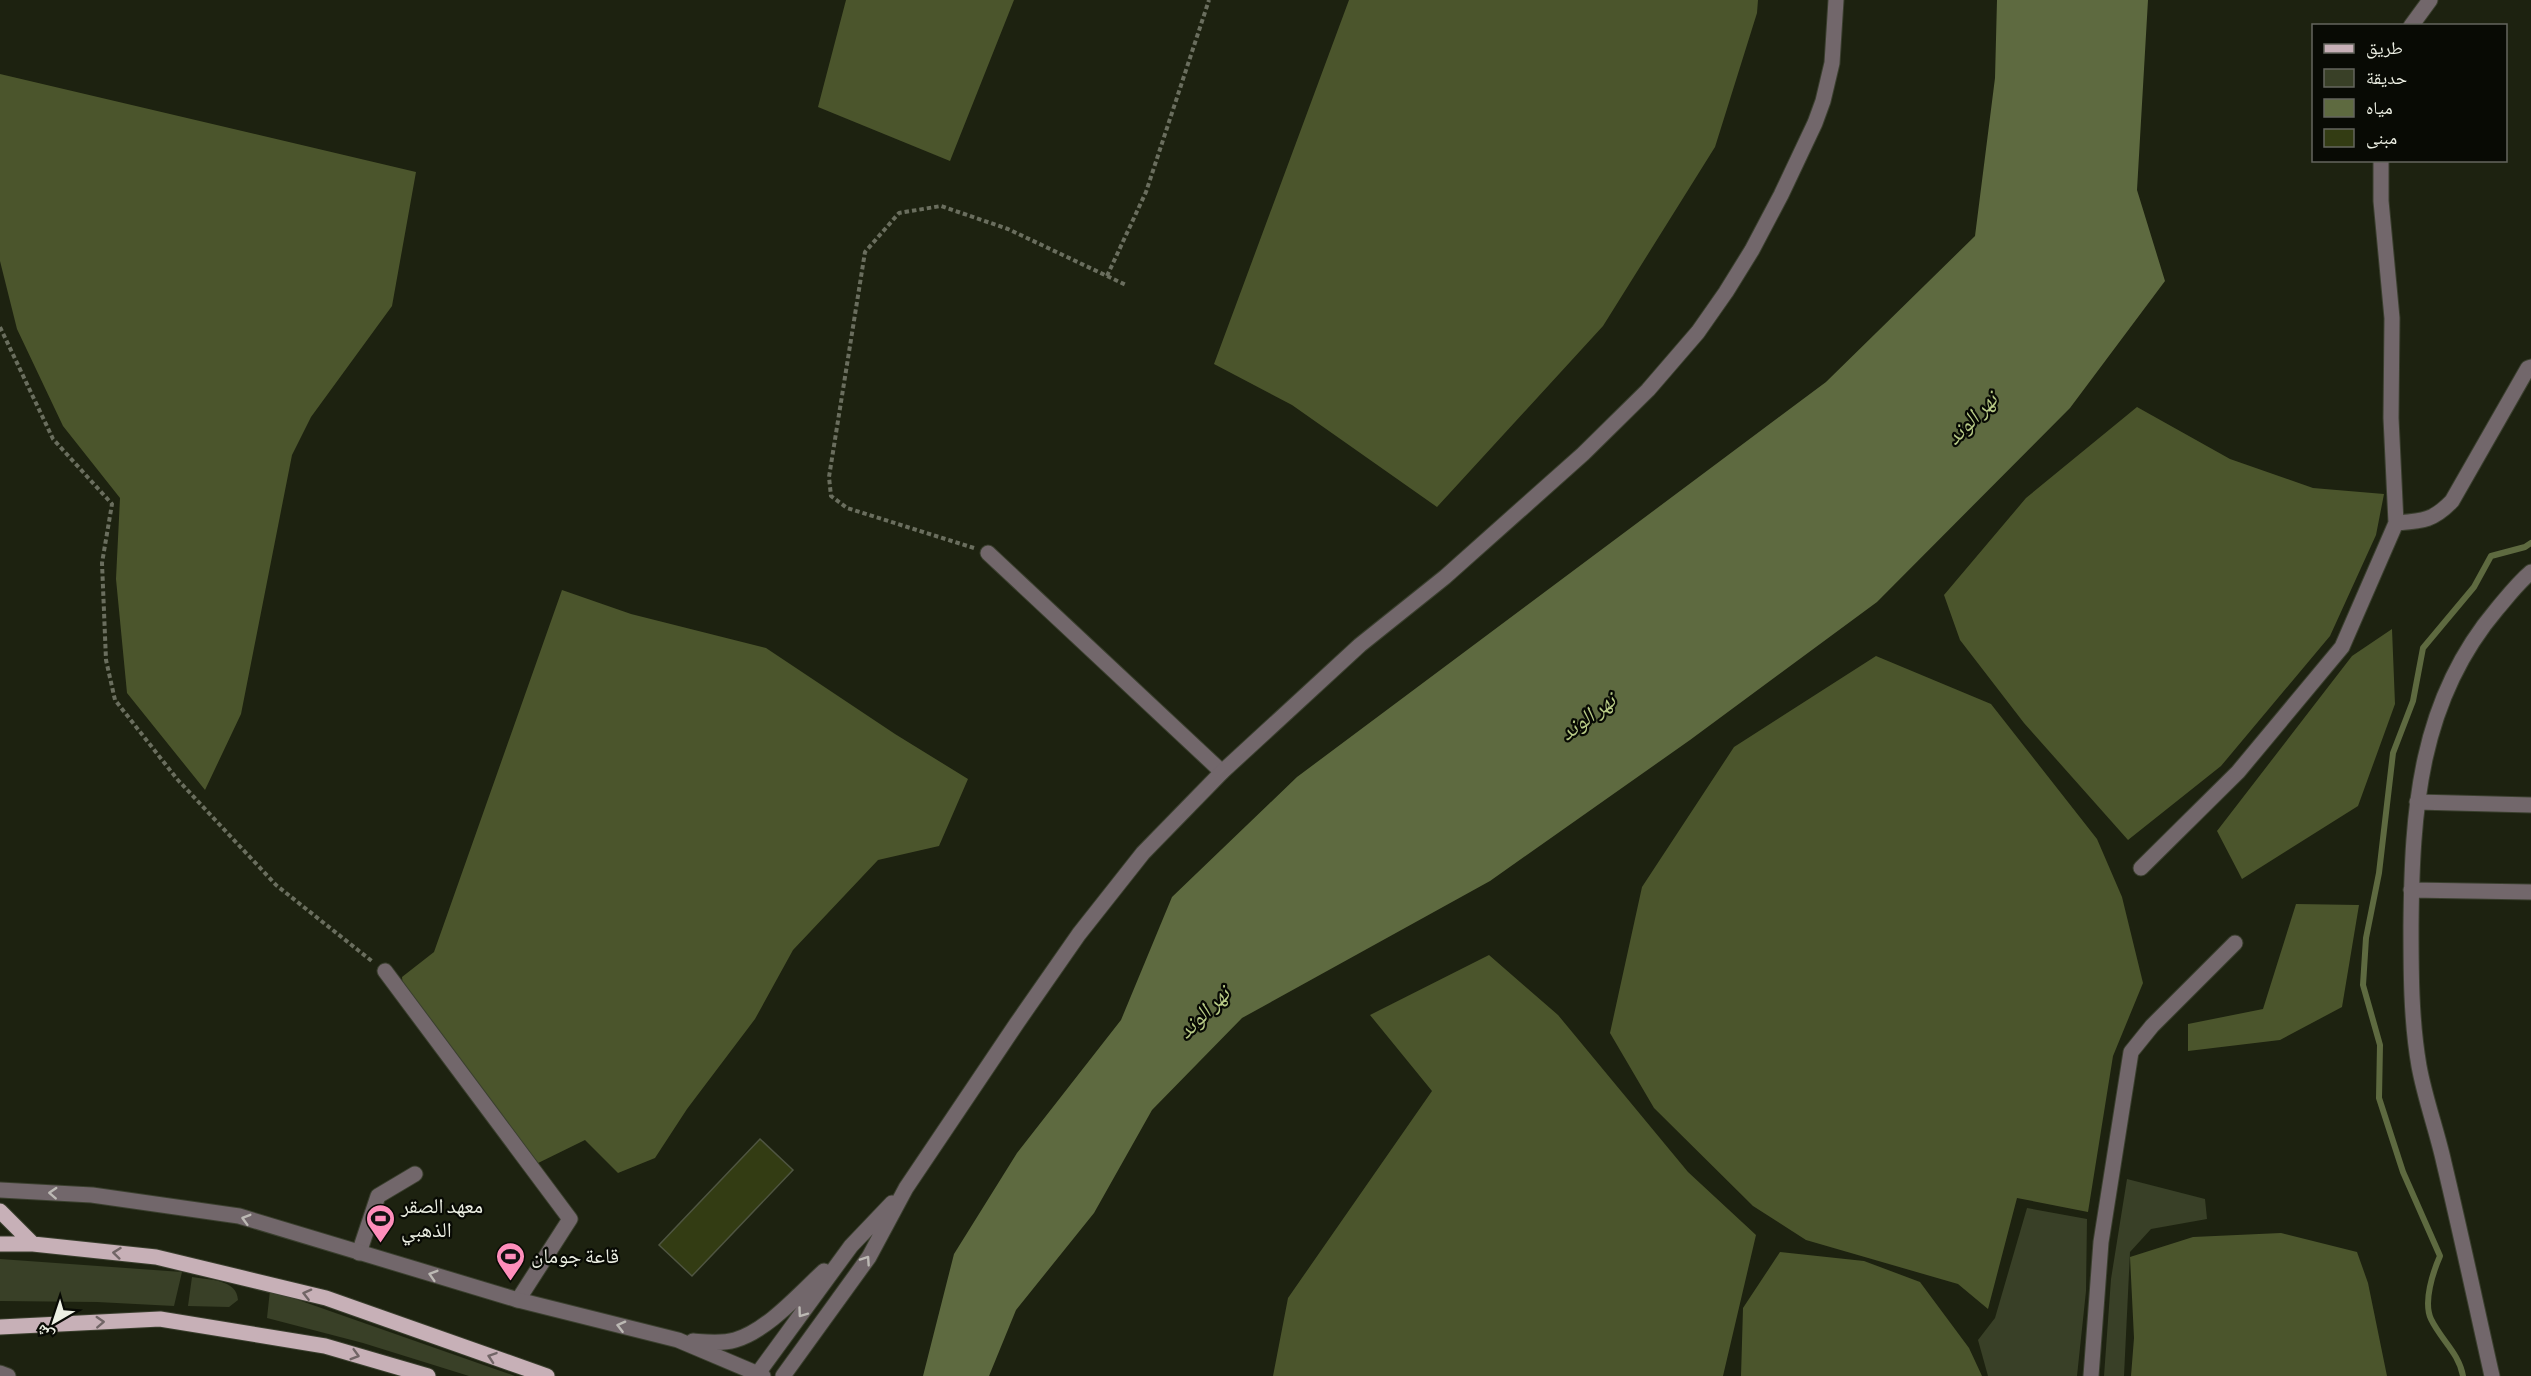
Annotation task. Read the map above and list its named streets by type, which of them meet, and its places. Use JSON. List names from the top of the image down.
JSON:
{
  "water": ["نهر الوند"],
  "places": {
    "sports": ["معهد الصقر الذهبي", "قاعة جومان"]
  },
  "legend": [
    "طريق",
    "حديقة",
    "مياه",
    "مبنى"
  ],
  "north": "bottom left"
}
